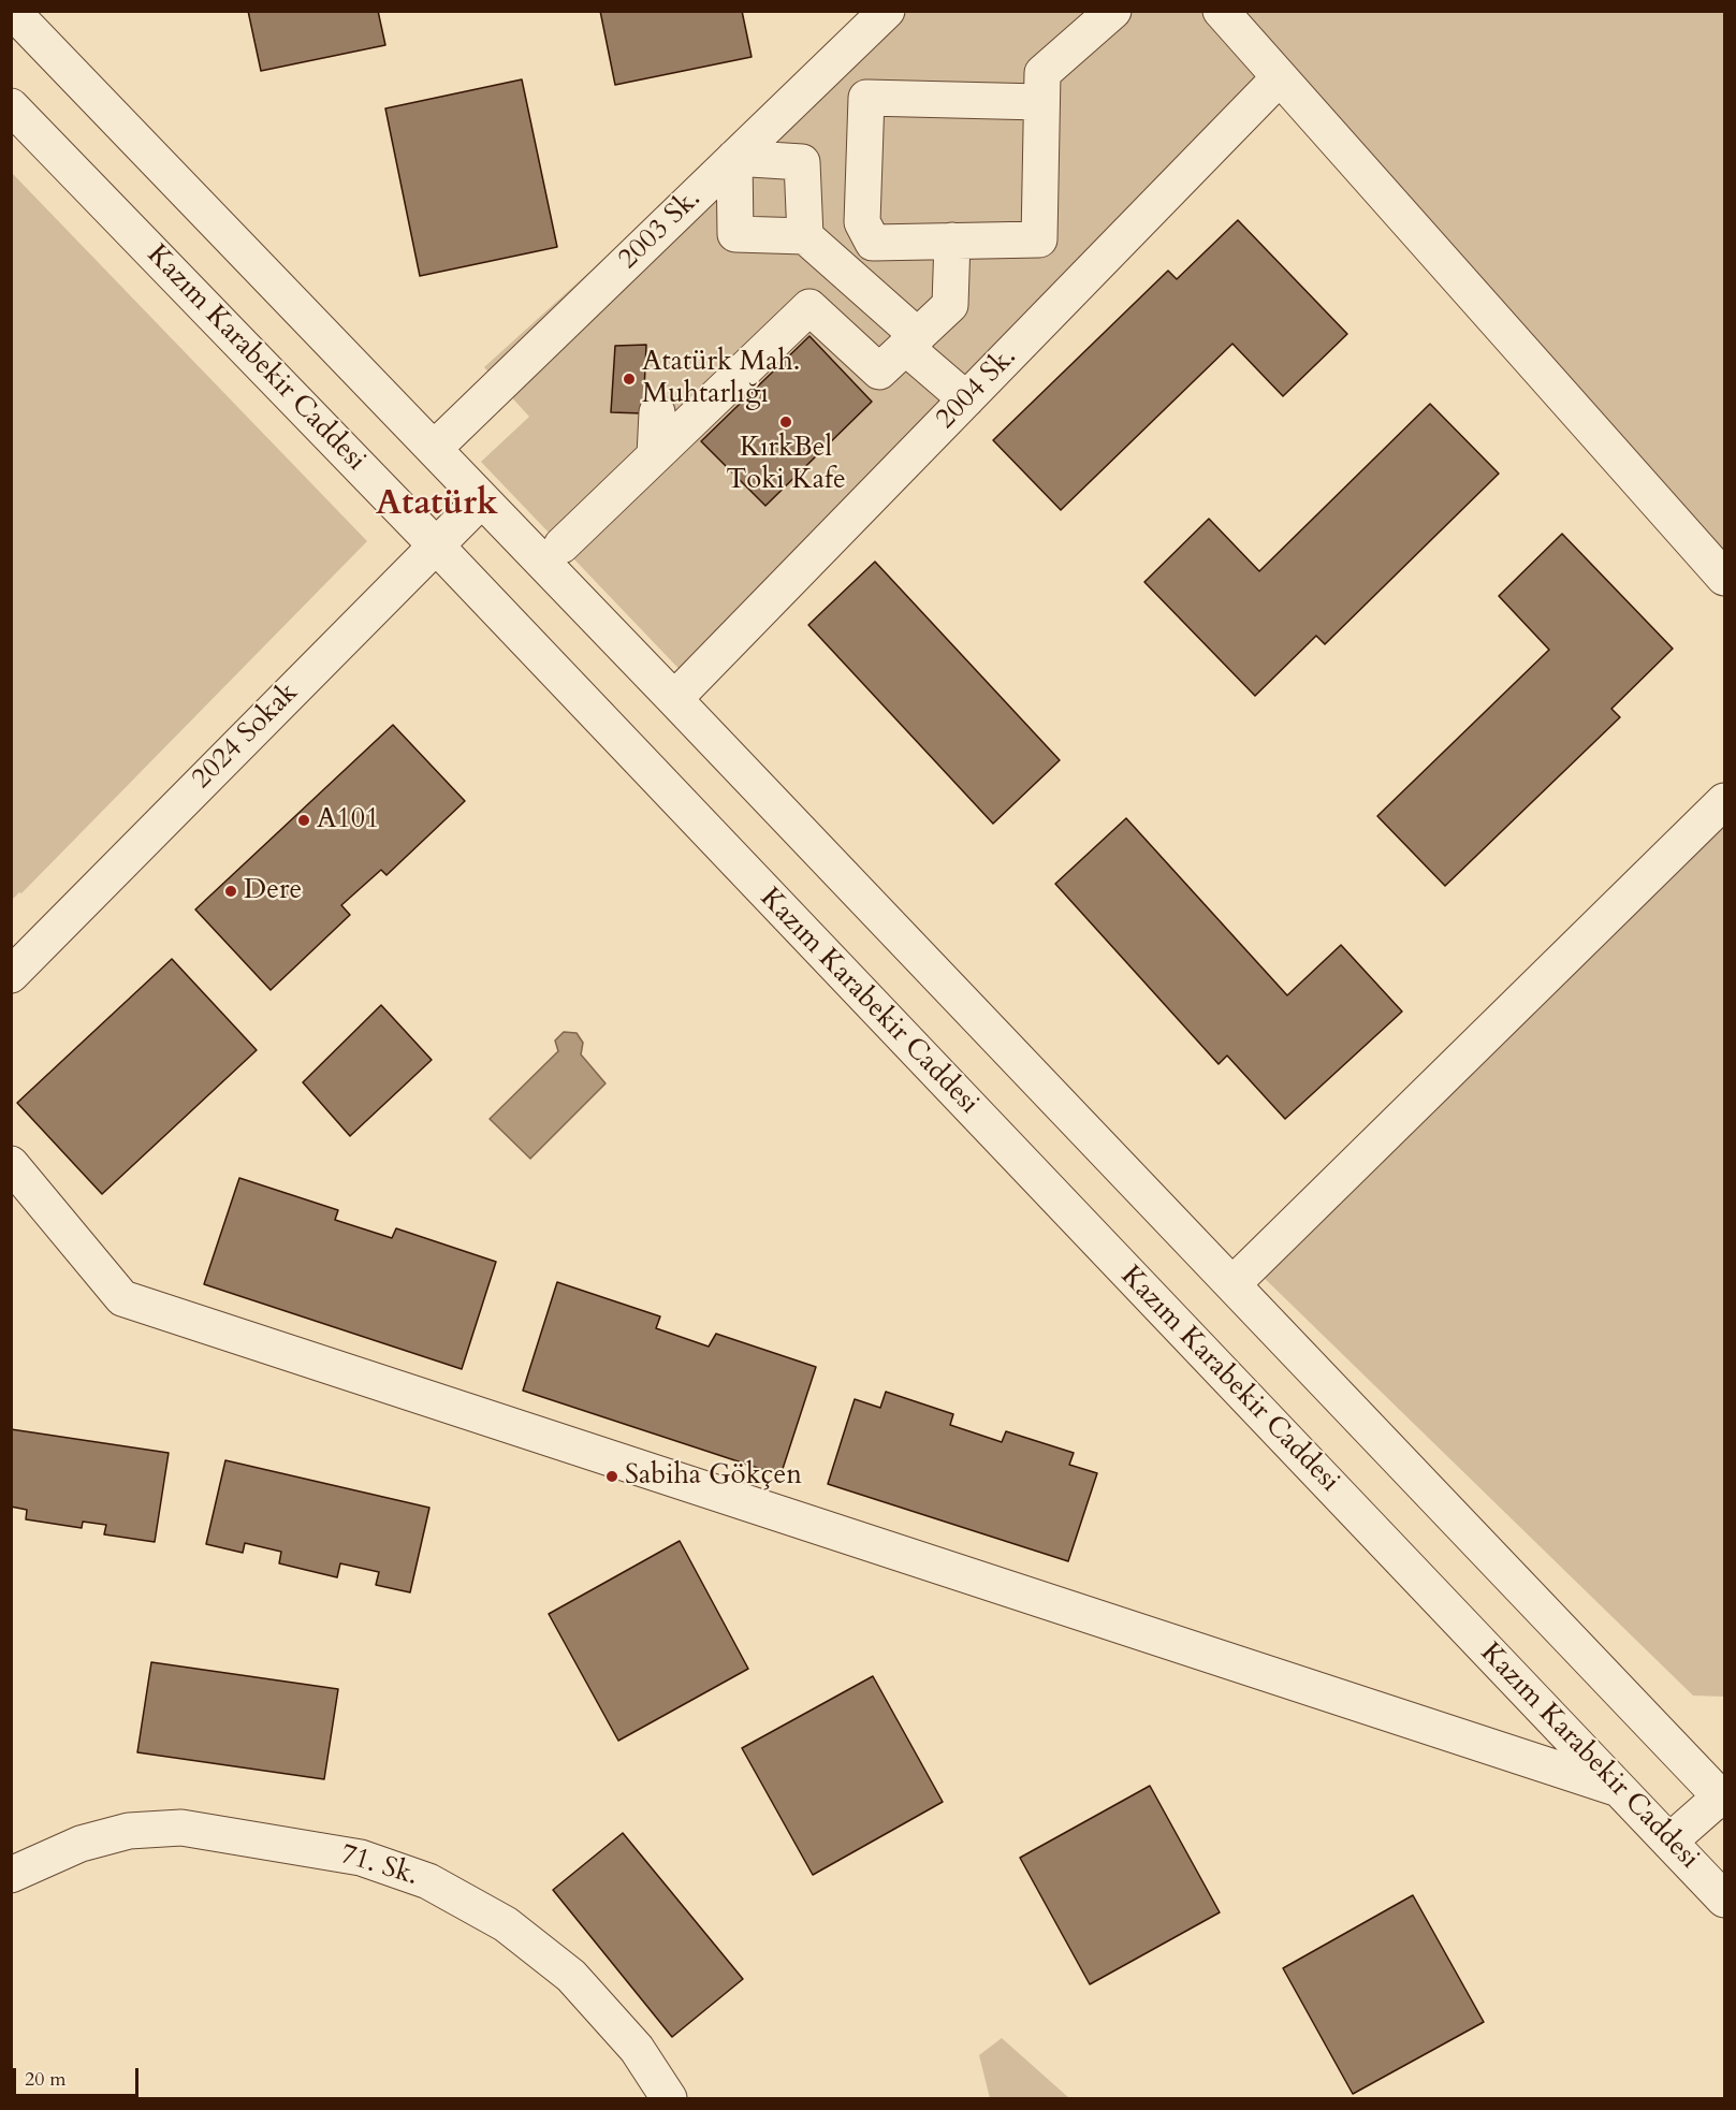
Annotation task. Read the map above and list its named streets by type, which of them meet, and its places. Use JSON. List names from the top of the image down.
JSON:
{
  "streets": {
    "street": [
      "2003 Sk.",
      "Kazım Karabekir Caddesi",
      "2004 Sk.",
      "2024 Sokak",
      "71. Sk."
    ]
  },
  "crossings": [
    ["Kazım Karabekir Caddesi", "2024 Sokak"]
  ],
  "districts": ["Atatürk"],
  "places": [
    "Atatürk Mah. Muhtarlığı",
    "KırkBel Toki Kafe",
    "A101",
    "Dere",
    "Sabiha Gökçen"
  ],
  "scale_bar": "20 m"
}
